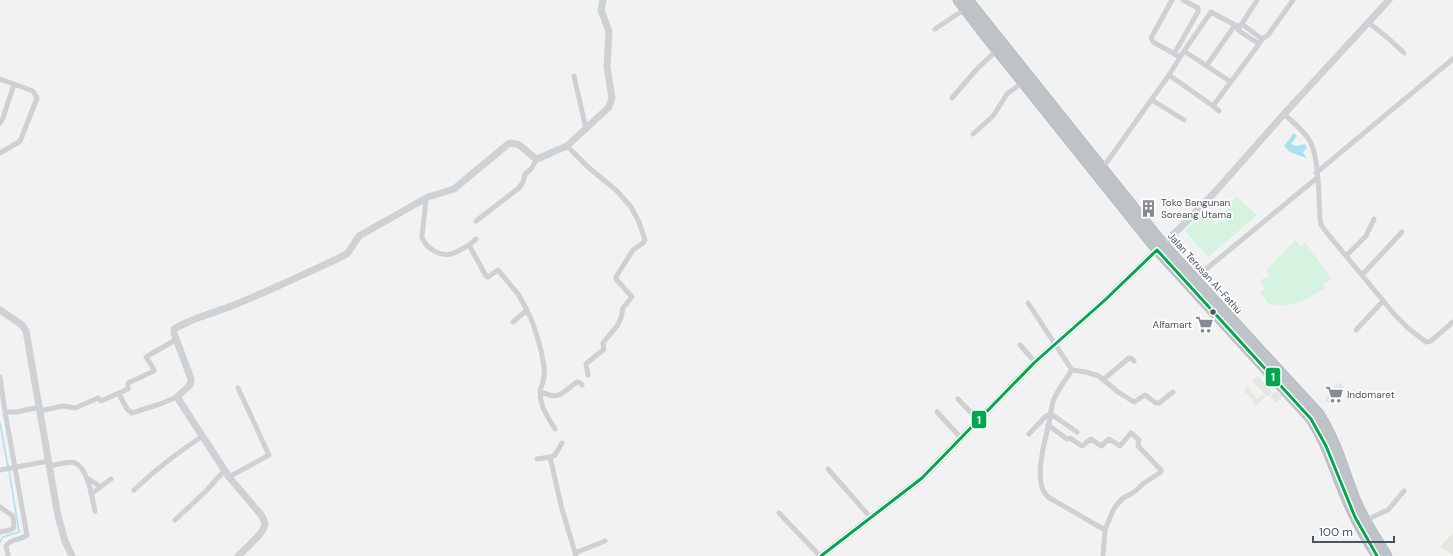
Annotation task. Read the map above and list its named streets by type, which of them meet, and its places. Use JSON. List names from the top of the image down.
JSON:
{
  "streets": {
    "highway": ["Jalan Terusan Al-Fathu"]
  },
  "places": {
    "building": ["Toko Bangunan Soreang Utama"],
    "supermarket": ["Alfamart", "Indomaret"]
  },
  "lines": ["transit line 1"],
  "scale_bar": "100 m"
}
